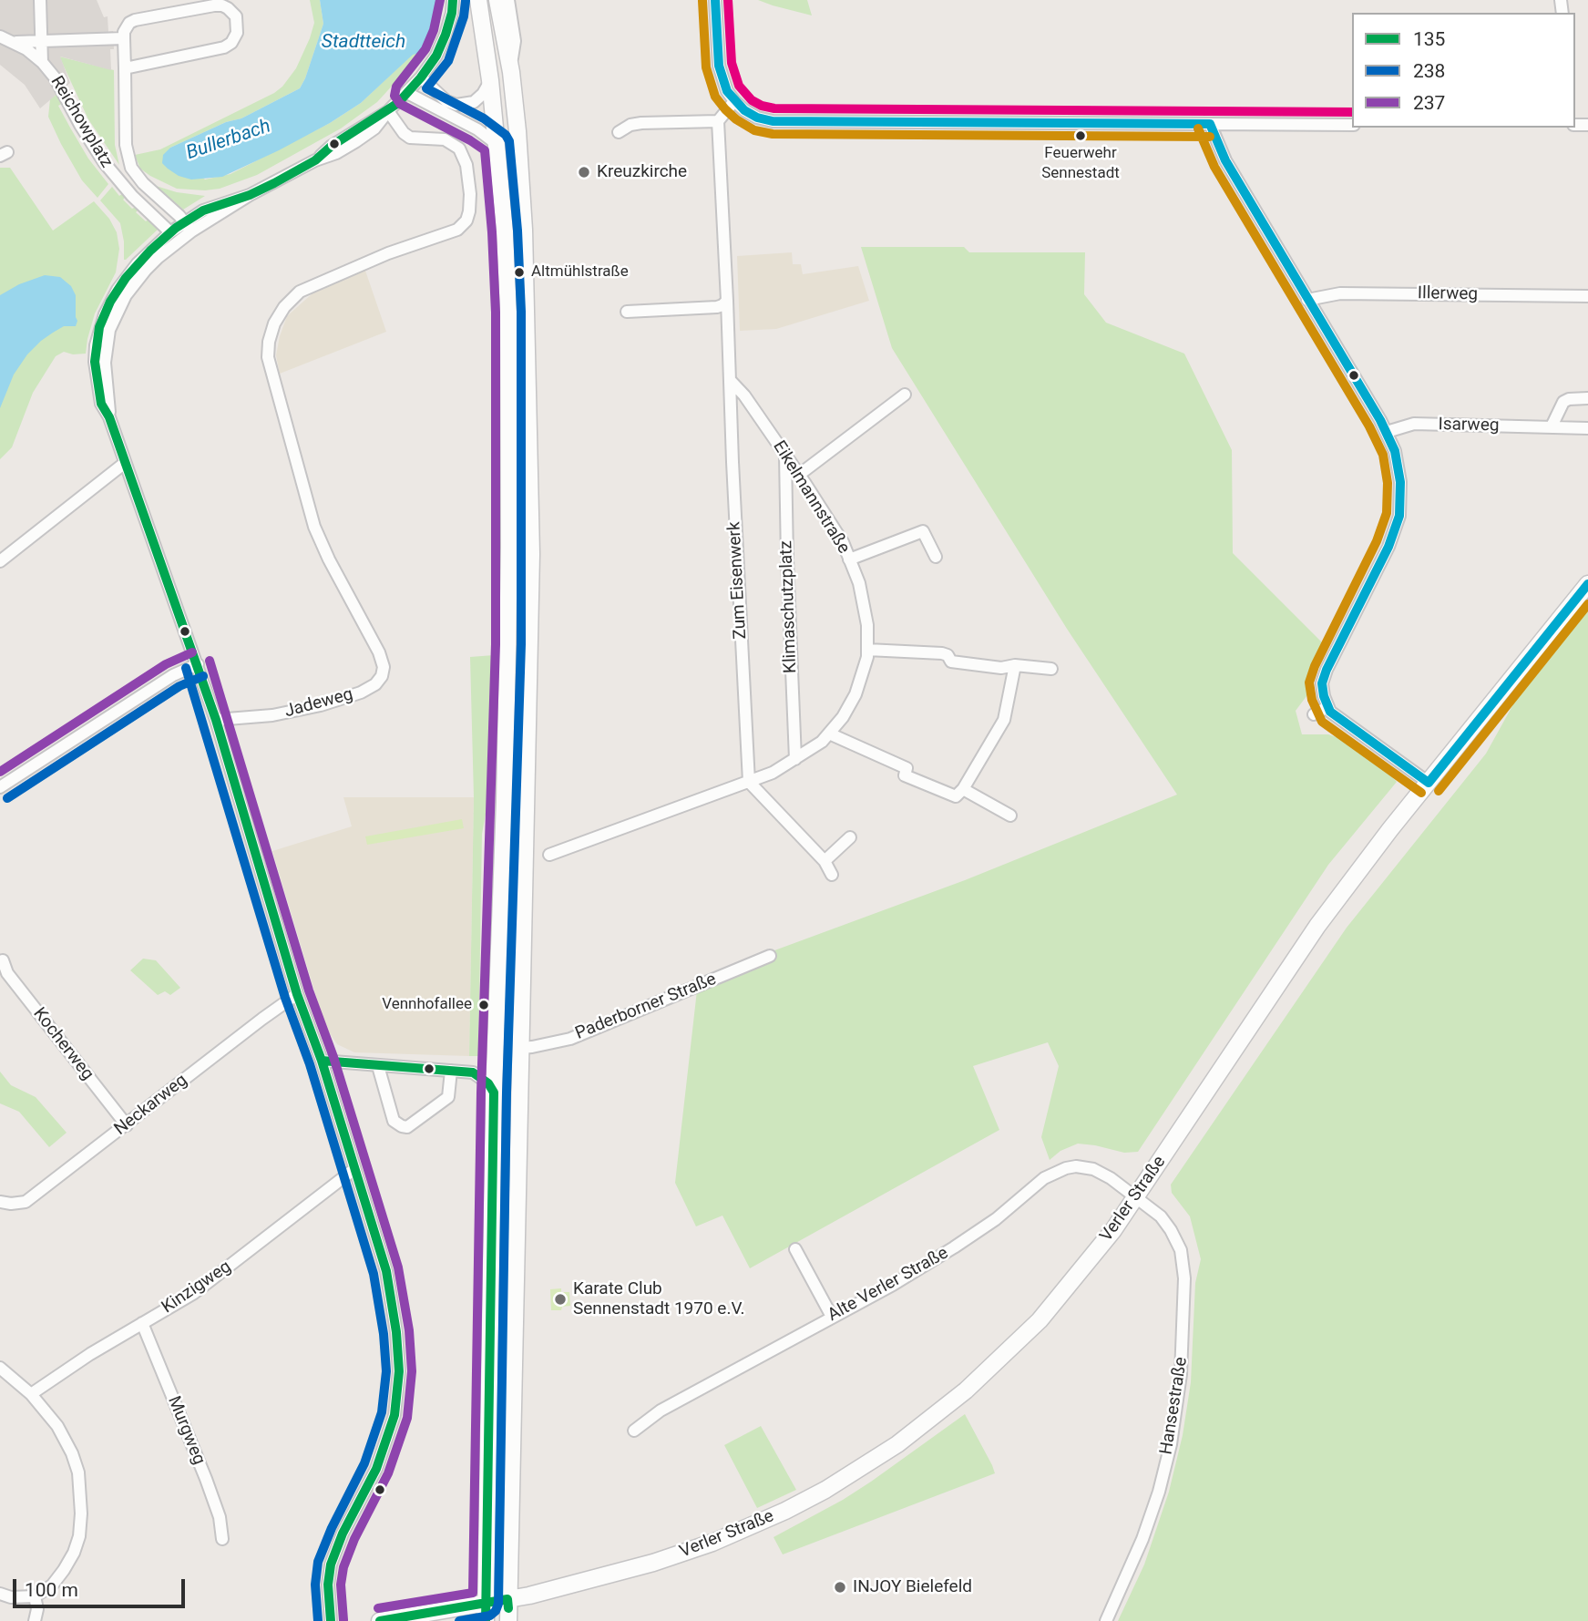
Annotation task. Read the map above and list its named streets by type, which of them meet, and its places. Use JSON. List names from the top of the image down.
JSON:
{
  "streets": {
    "main road": ["Verler Straße"],
    "street": [
      "Reichowplatz",
      "Illerweg",
      "Isarweg",
      "Eikelmannstraße",
      "Zum Eisenwerk",
      "Klimaschutzplatz",
      "Jadeweg",
      "Paderborner Straße",
      "Kocherweg",
      "Neckarweg",
      "Alte Verler Straße",
      "Kinzigweg",
      "Hansestraße",
      "Murgweg"
    ]
  },
  "crossings": [
    ["Eikelmannstraße", "Zum Eisenwerk"],
    ["Eikelmannstraße", "Klimaschutzplatz"],
    ["Kocherweg", "Neckarweg"],
    ["Verler Straße", "Alte Verler Straße"],
    ["Verler Straße", "Hansestraße"],
    ["Alte Verler Straße", "Hansestraße"],
    ["Kinzigweg", "Murgweg"]
  ],
  "water": ["Stadtteich", "Bullerbach"],
  "places": [
    "Feuerwehr Sennestadt",
    "Kreuzkirche",
    "Altmühlstraße",
    "Vennhofallee",
    "Karate Club Sennenstadt 1970 e.V.",
    "INJOY Bielefeld"
  ],
  "lines": ["transit line 135", "transit line 237", "transit line 238"],
  "legend": ["135", "238", "237"],
  "scale_bar": "100 m"
}
